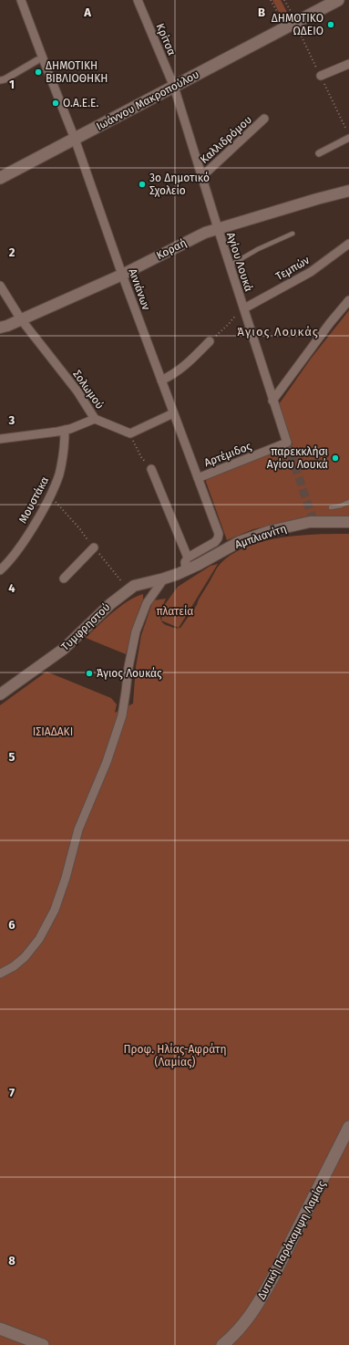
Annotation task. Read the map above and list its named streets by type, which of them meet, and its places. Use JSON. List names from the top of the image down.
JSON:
{
  "streets": {
    "main road": ["Ιωάννου Μακροπούλου", "Δυτική Παράκαμψη Λαμίας"],
    "street": [
      "Κρίτσα",
      "Καλλιδρόμου",
      "Κοραή",
      "Αγίου Λουκά",
      "Τεμπών",
      "Αινιάνων",
      "Σολωμού",
      "Αρτέμιδος",
      "Μουστάκα",
      "Αμπλιανίτη",
      "Τυμφρηστού"
    ]
  },
  "crossings": [
    ["Κρίτσα", "Ιωάννου Μακροπούλου"],
    ["Κρίτσα", "Αγίου Λουκά"],
    ["Ιωάννου Μακροπούλου", "Αγίου Λουκά"],
    ["Ιωάννου Μακροπούλου", "Αινιάνων"],
    ["Καλλιδρόμου", "Αγίου Λουκά"],
    ["Κοραή", "Αγίου Λουκά"],
    ["Κοραή", "Αινιάνων"],
    ["Κοραή", "Σολωμού"],
    ["Αγίου Λουκά", "Τεμπών"],
    ["Αγίου Λουκά", "Αρτέμιδος"],
    ["Αινιάνων", "Αρτέμιδος"],
    ["Αμπλιανίτη", "Τυμφρηστού"]
  ],
  "districts": ["Άγιος Λουκάς"],
  "parks": ["πλατεία", "ΙΣΙΑΔΑΚΙ", "Προφ. Ηλίας-Αφράτη (Λαμίας)"],
  "places": [
    "ΔΗΜΟΤΙΚΟ ΩΔΕΙΟ",
    "ΔΗΜΟΤΙΚΗ ΒΙΒΛΙΟΘΗΚΗ",
    "Ο.Α.Ε.Ε.",
    "3ο Δημοτικό Σχολείο",
    "παρεκκλήσι Αγίου Λουκά",
    "Άγιος Λουκάς"
  ],
  "grid": {
    "columns": ["A", "B"],
    "rows": [
      "1",
      "2",
      "3",
      "4",
      "5",
      "6",
      "7",
      "8"
    ]
  }
}
